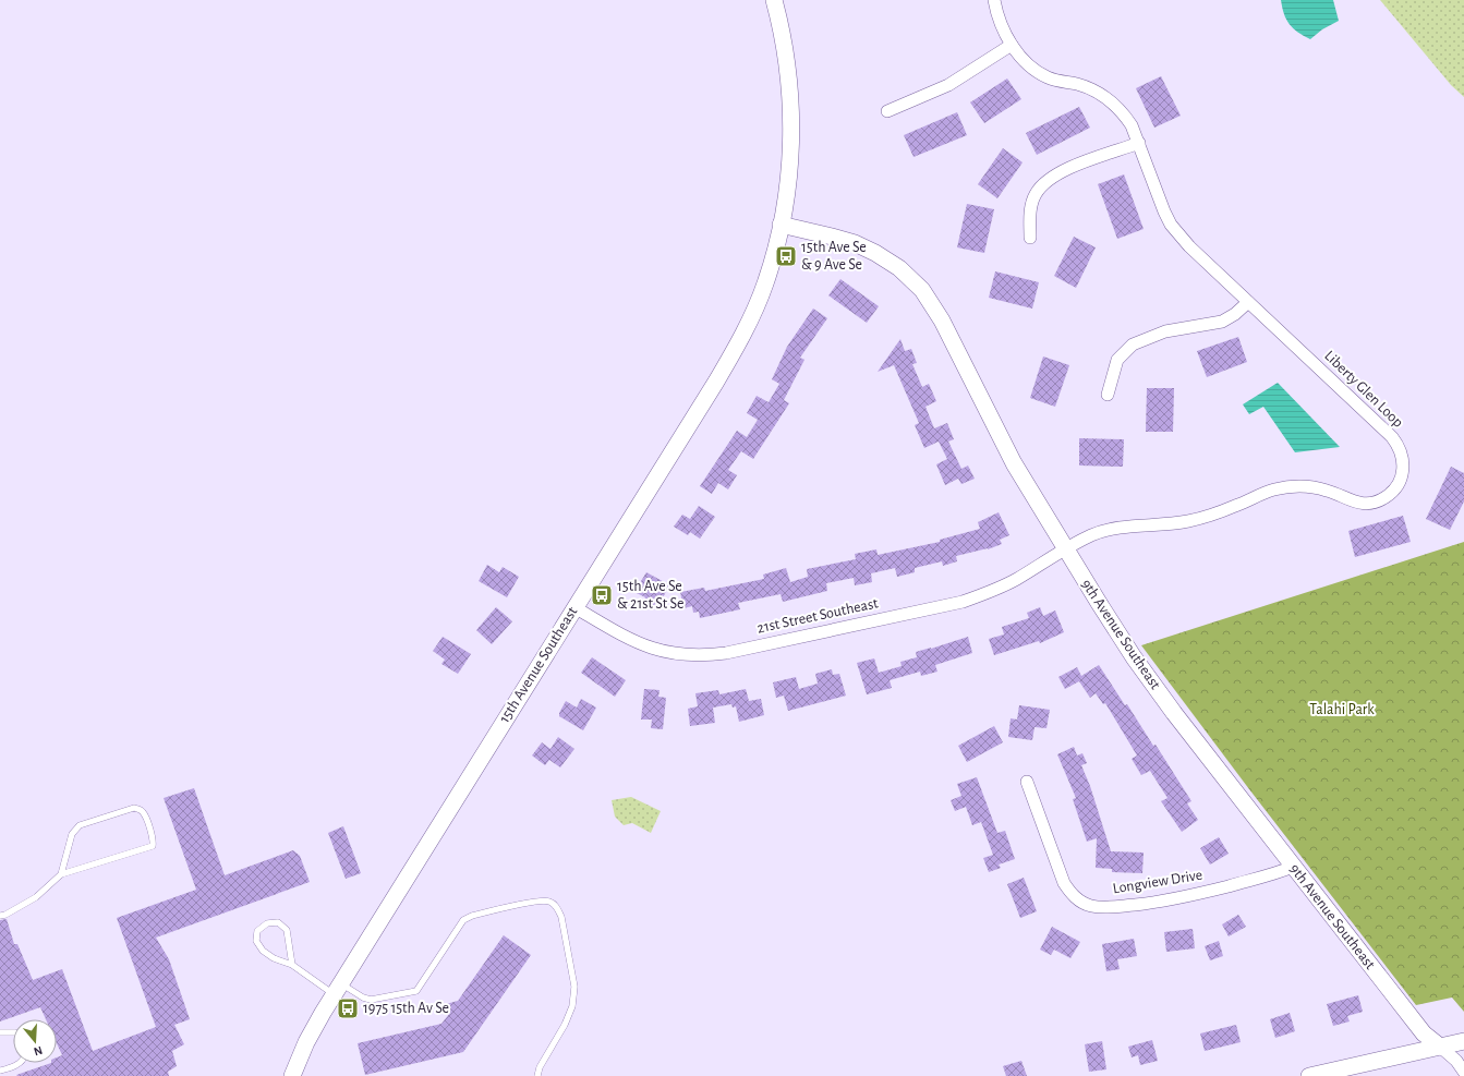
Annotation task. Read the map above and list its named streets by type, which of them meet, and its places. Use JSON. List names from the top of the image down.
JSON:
{
  "streets": {
    "street": [
      "Liberty Glen Loop",
      "21st Street Southeast",
      "9th Avenue Southeast",
      "15th Avenue Southeast",
      "Longview Drive"
    ]
  },
  "crossings": [
    ["Liberty Glen Loop", "21st Street Southeast"],
    ["Liberty Glen Loop", "9th Avenue Southeast"],
    ["21st Street Southeast", "9th Avenue Southeast"],
    ["21st Street Southeast", "15th Avenue Southeast"],
    ["9th Avenue Southeast", "15th Avenue Southeast"],
    ["9th Avenue Southeast", "Longview Drive"]
  ],
  "parks": ["Talahi Park"],
  "places": {
    "bus stop": ["15th Ave Se & 9 Ave Se", "15th Ave Se & 21st St Se", "1975 15th Av Se"]
  },
  "north": "bottom"
}
